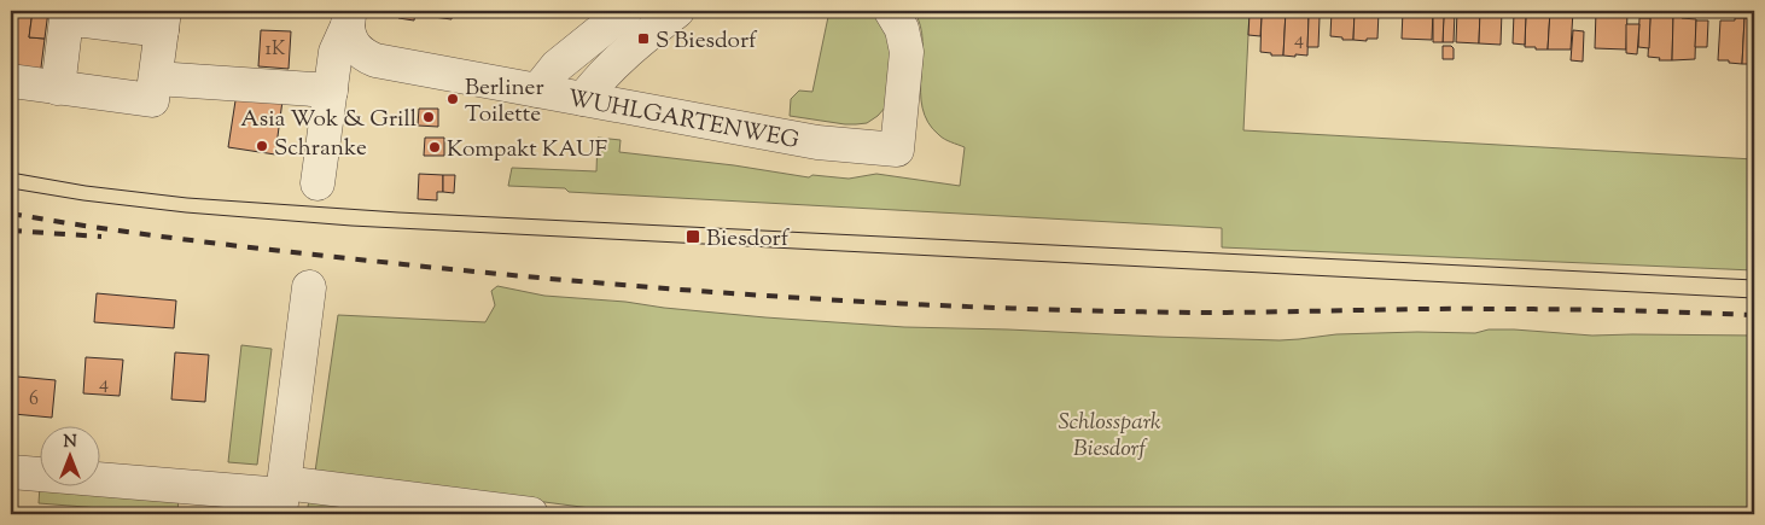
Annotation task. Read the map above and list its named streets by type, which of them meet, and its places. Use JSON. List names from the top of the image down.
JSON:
{
  "streets": {
    "street": ["WUHLGARTENWEG"]
  },
  "parks": ["Schlosspark Biesdorf"],
  "places": {
    "transit": ["S Biesdorf", "Biesdorf"],
    "other": [
      "Berliner Toilette",
      "Asia Wok & Grill",
      "Schranke",
      "Kompakt KAUF"
    ]
  },
  "house_numbers": [
    "4",
    "1K",
    "4",
    "6"
  ],
  "north": "top"
}
